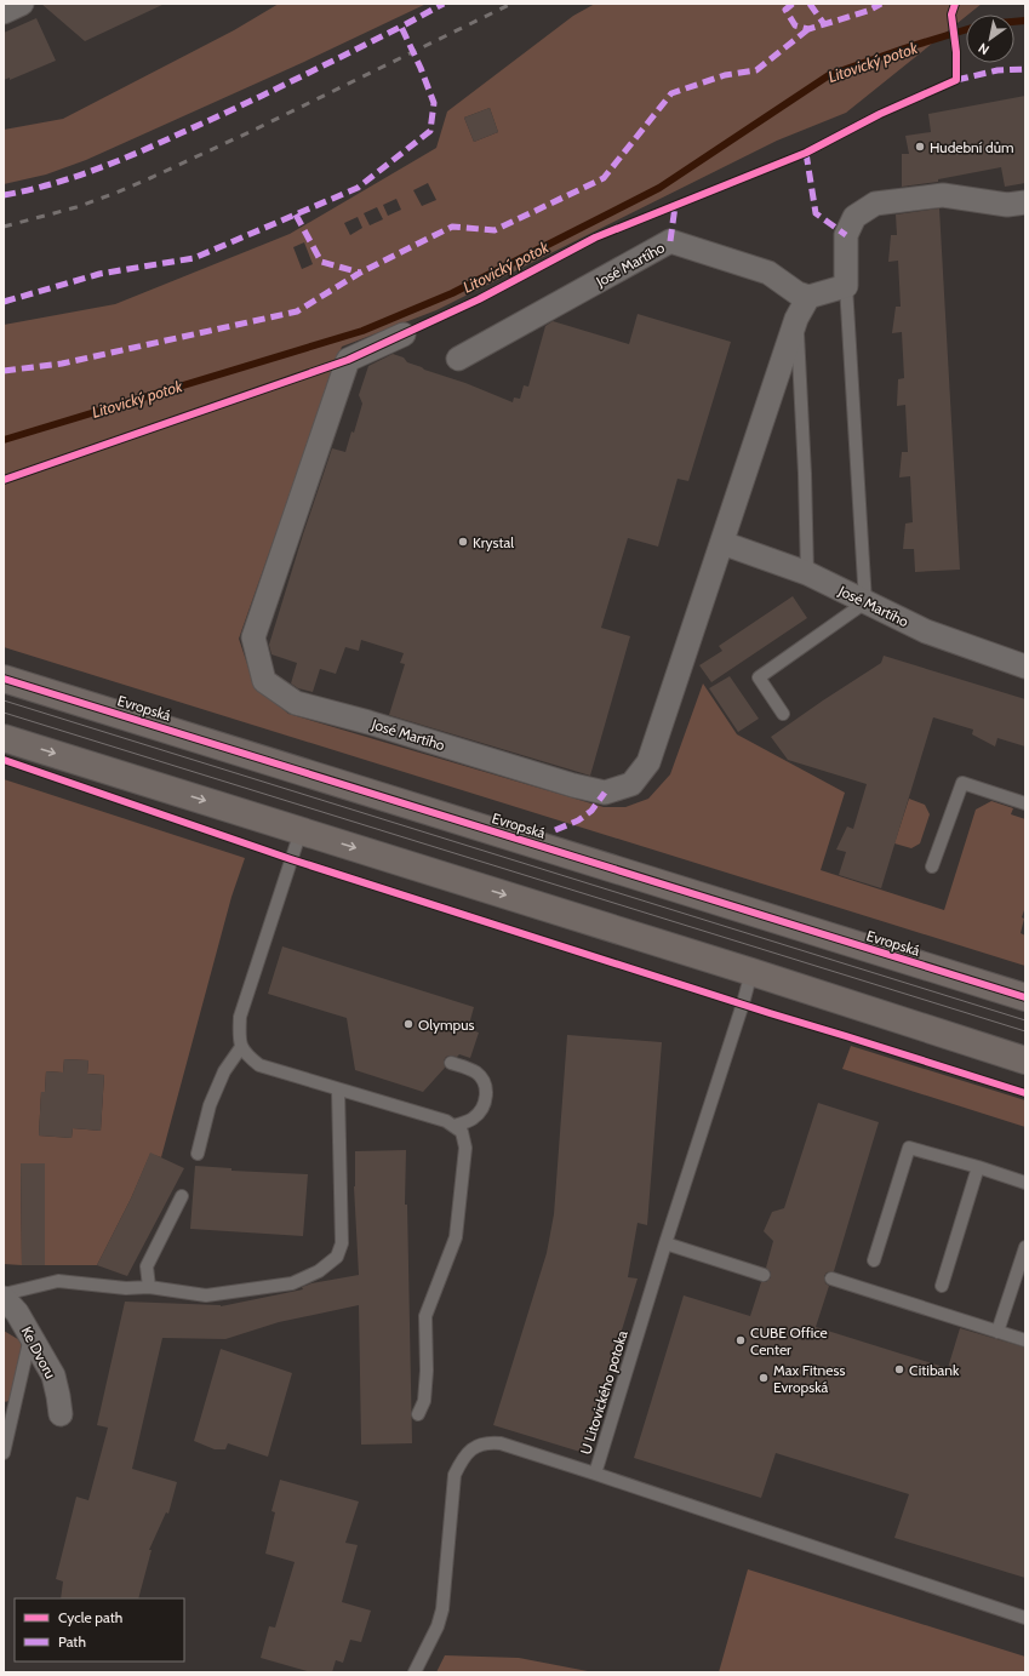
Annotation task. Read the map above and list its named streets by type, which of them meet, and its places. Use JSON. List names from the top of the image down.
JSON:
{
  "streets": {
    "main road": ["Evropská"],
    "street": ["José Martího", "Ke Dvoru"],
    "lane": ["U Litovického potoka"]
  },
  "water": ["Litovický potok"],
  "places": [
    "Hudební dům",
    "Krystal",
    "Olympus",
    "CUBE Office Center",
    "Citibank",
    "Max Fitness Evropská"
  ],
  "legend": ["Cycle path", "Path"],
  "north": "bottom left"
}
